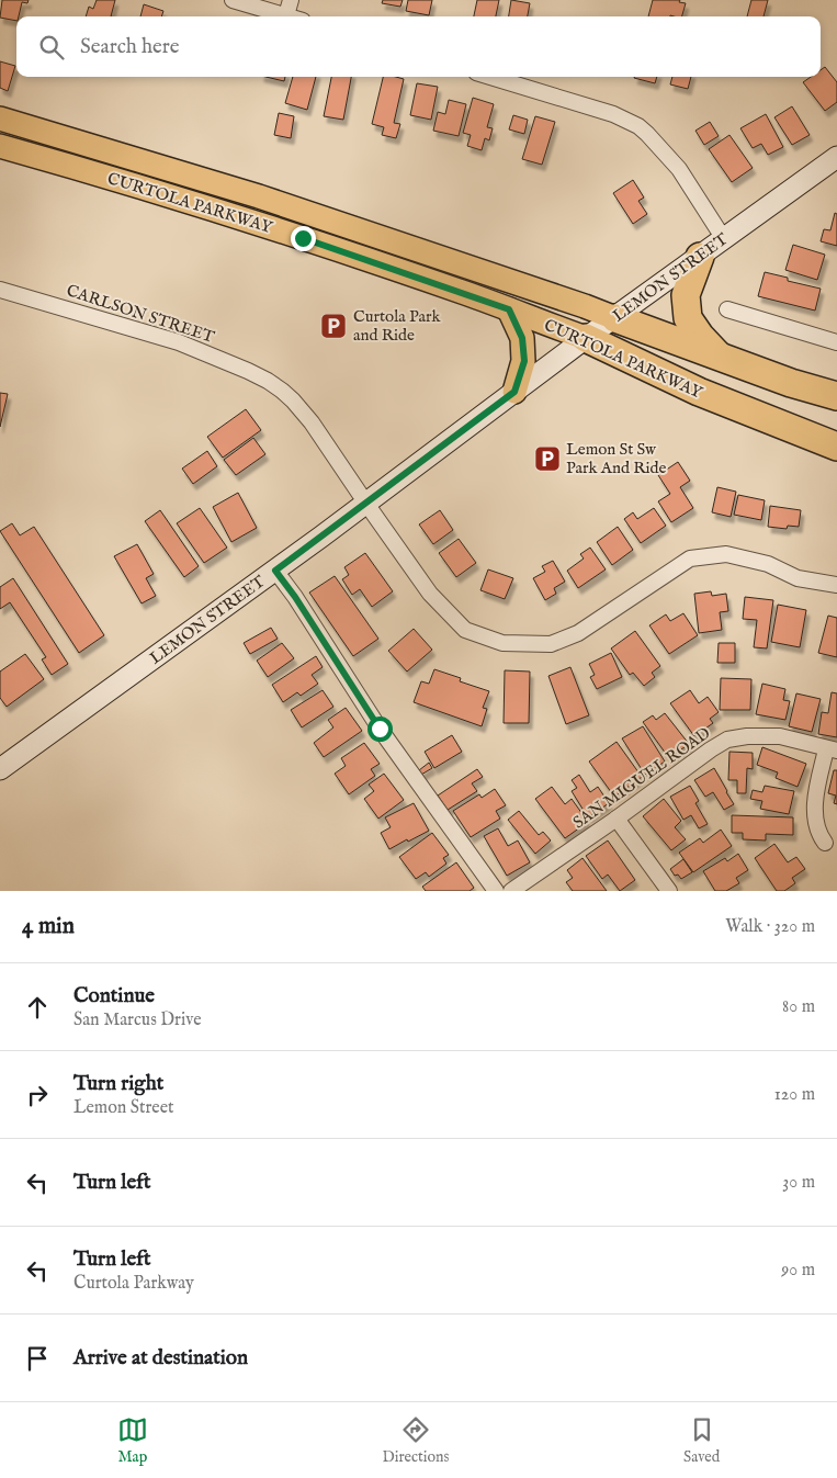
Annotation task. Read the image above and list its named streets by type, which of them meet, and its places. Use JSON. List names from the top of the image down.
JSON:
{
  "streets": {
    "highway": ["CURTOLA PARKWAY"],
    "street": ["LEMON STREET", "CARLSON STREET", "SAN MIGUEL ROAD"]
  },
  "crossings": [
    ["CURTOLA PARKWAY", "LEMON STREET"],
    ["LEMON STREET", "CARLSON STREET"]
  ],
  "places": {
    "parking": ["Curtola Park and Ride", "Lemon St Sw Park And Ride"]
  },
  "page": {
    "search": "Search here",
    "heading": ["4 min", "Walk · 320 m"],
    "list": [
      ["Continue", "San Marcus Drive", "80 m"],
      ["Turn right", "Lemon Street", "120 m"],
      ["Turn left", "30 m"],
      ["Turn left", "Curtola Parkway", "90 m"],
      "Arrive at destination"
    ],
    "nav": ["Map", "Directions", "Saved"]
  }
}
